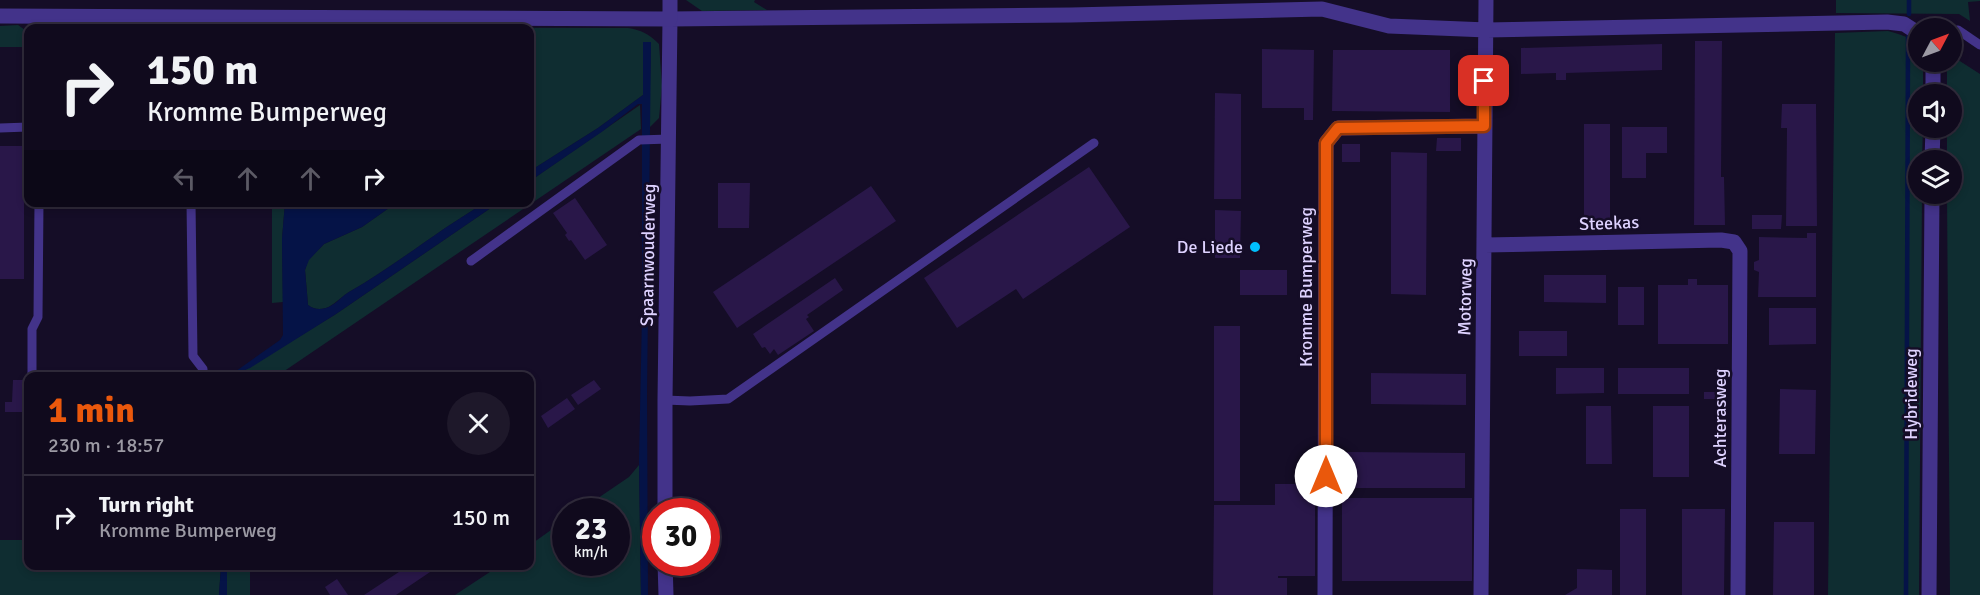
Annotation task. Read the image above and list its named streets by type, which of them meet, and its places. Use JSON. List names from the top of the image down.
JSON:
{
  "streets": {
    "street": [
      "Steekas",
      "Spaarnwouderweg",
      "Kromme Bumperweg",
      "Motorweg",
      "Hybrideweg",
      "Achterasweg"
    ]
  },
  "crossings": [
    ["Steekas", "Motorweg"],
    ["Steekas", "Achterasweg"],
    ["Kromme Bumperweg", "Motorweg"]
  ],
  "places": ["De Liede"],
  "north": "top right",
  "page": {
    "turn": ["150 m", "Kromme Bumperweg"],
    "heading": ["1 min", "230 m · 18:57"],
    "list": [
      {
        "name": "Turn right",
        "note": "Kromme Bumperweg",
        "value": "150 m"
      }
    ],
    "speed": "23 km/h",
    "limit": "30"
  }
}
